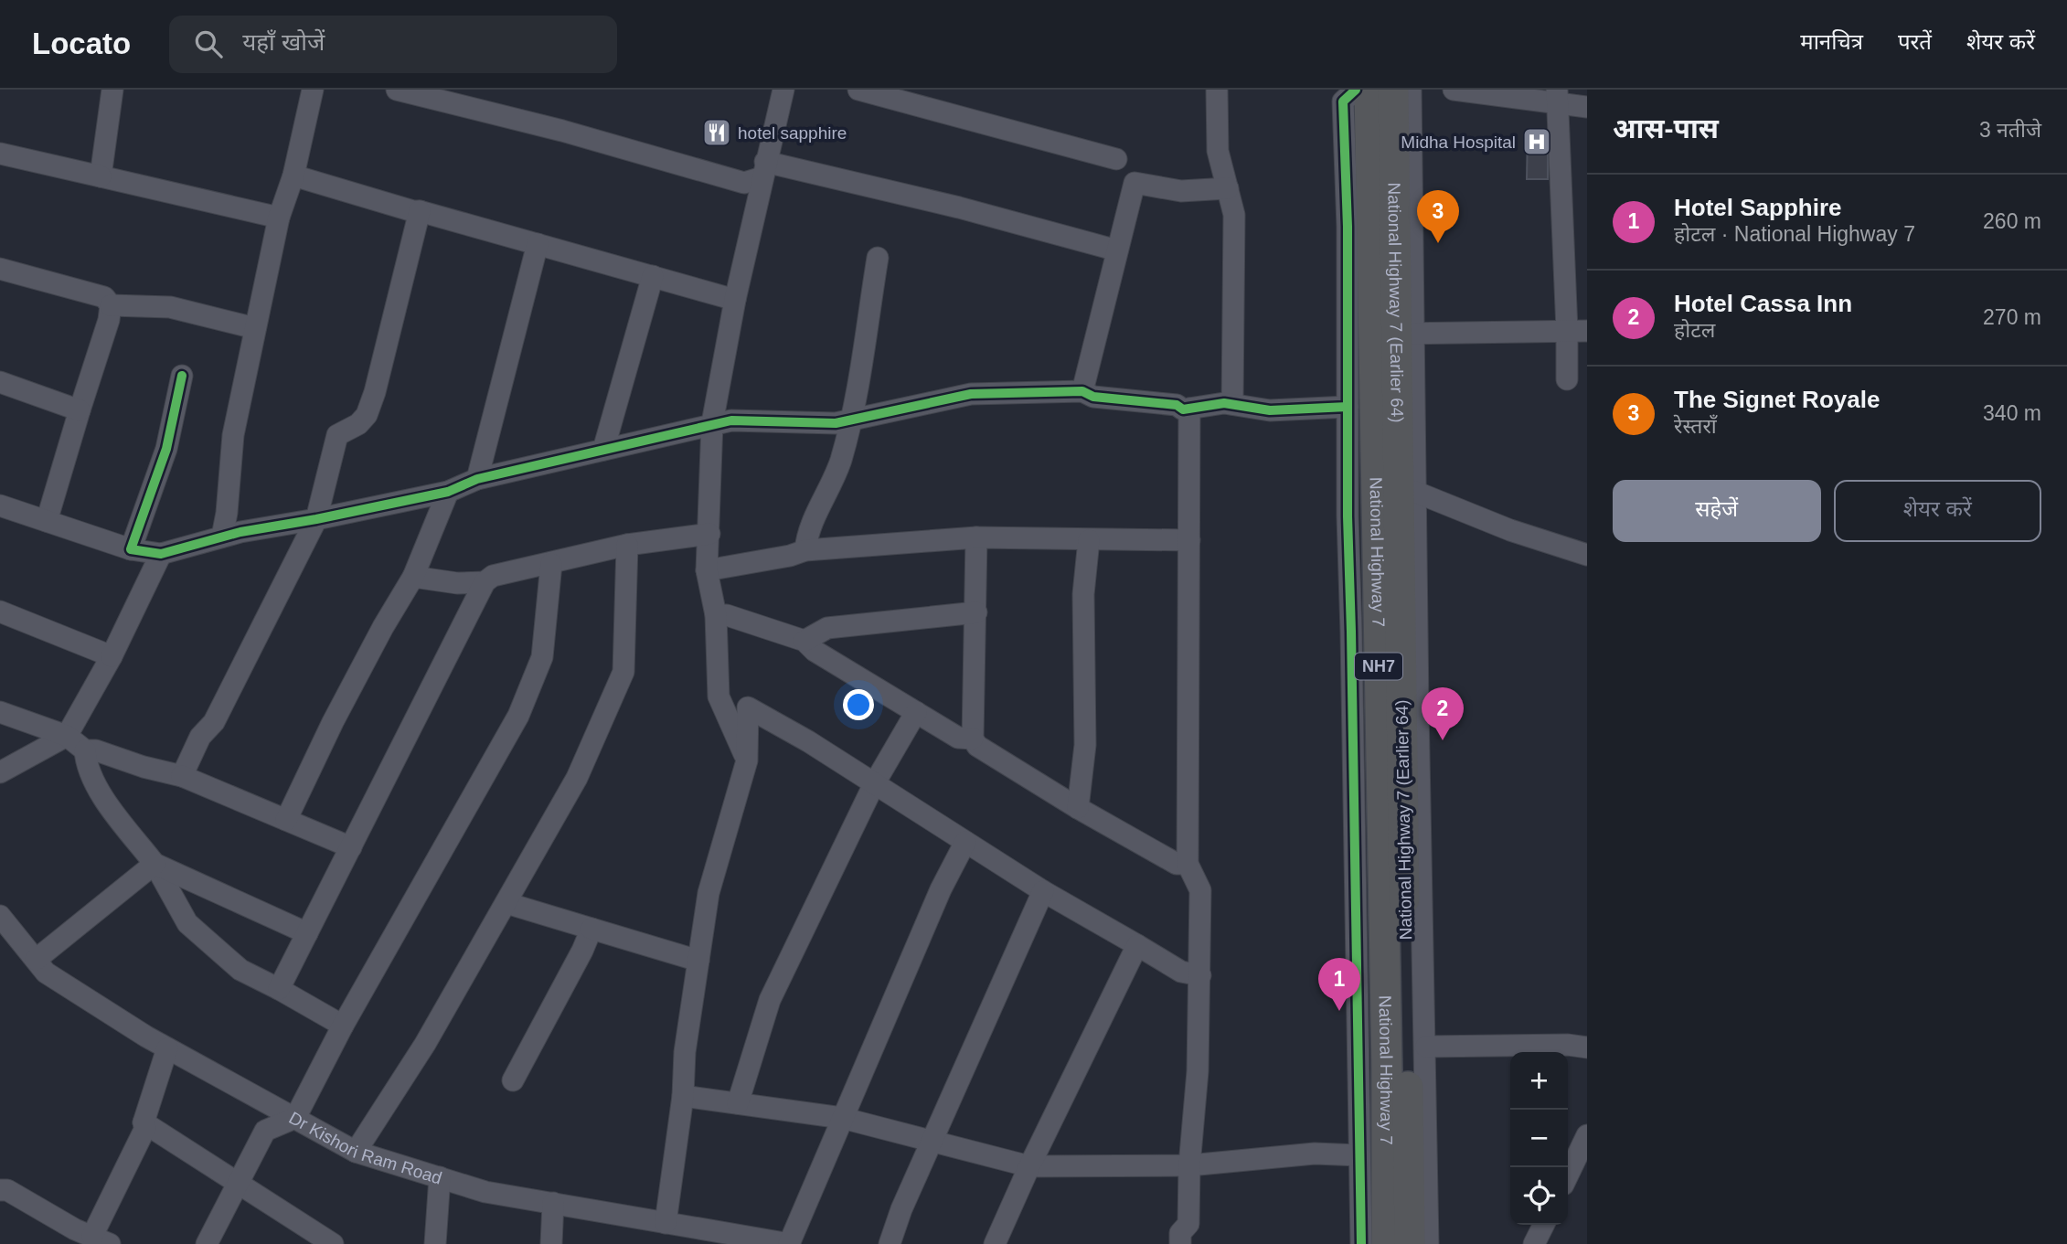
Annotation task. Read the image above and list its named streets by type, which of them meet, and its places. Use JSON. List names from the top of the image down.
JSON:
{
  "streets": {
    "highway": ["National Highway 7 (Earlier 64)", "National Highway 7", "NH7"],
    "street": ["Dr Kishori Ram Road"]
  },
  "places": {
    "restaurant": ["hotel sapphire"],
    "hospital": ["Midha Hospital"]
  },
  "page": {
    "header": "Locato",
    "search": "यहाँ खोजें",
    "nav": ["मानचित्र", "परतें", "शेयर करें"],
    "heading": ["आस-पास", "3 नतीजे"],
    "list": [
      {
        "mark": "1",
        "name": "Hotel Sapphire",
        "note": "होटल · National Highway 7",
        "value": "260 m"
      },
      {
        "mark": "2",
        "name": "Hotel Cassa Inn",
        "note": "होटल",
        "value": "270 m"
      },
      {
        "mark": "3",
        "name": "The Signet Royale",
        "note": "रेस्तराँ",
        "value": "340 m"
      }
    ],
    "pins": ["3", "2", "1"],
    "buttons": ["सहेजें", "शेयर करें"],
    "map_buttons": ["+", "−"]
  }
}
